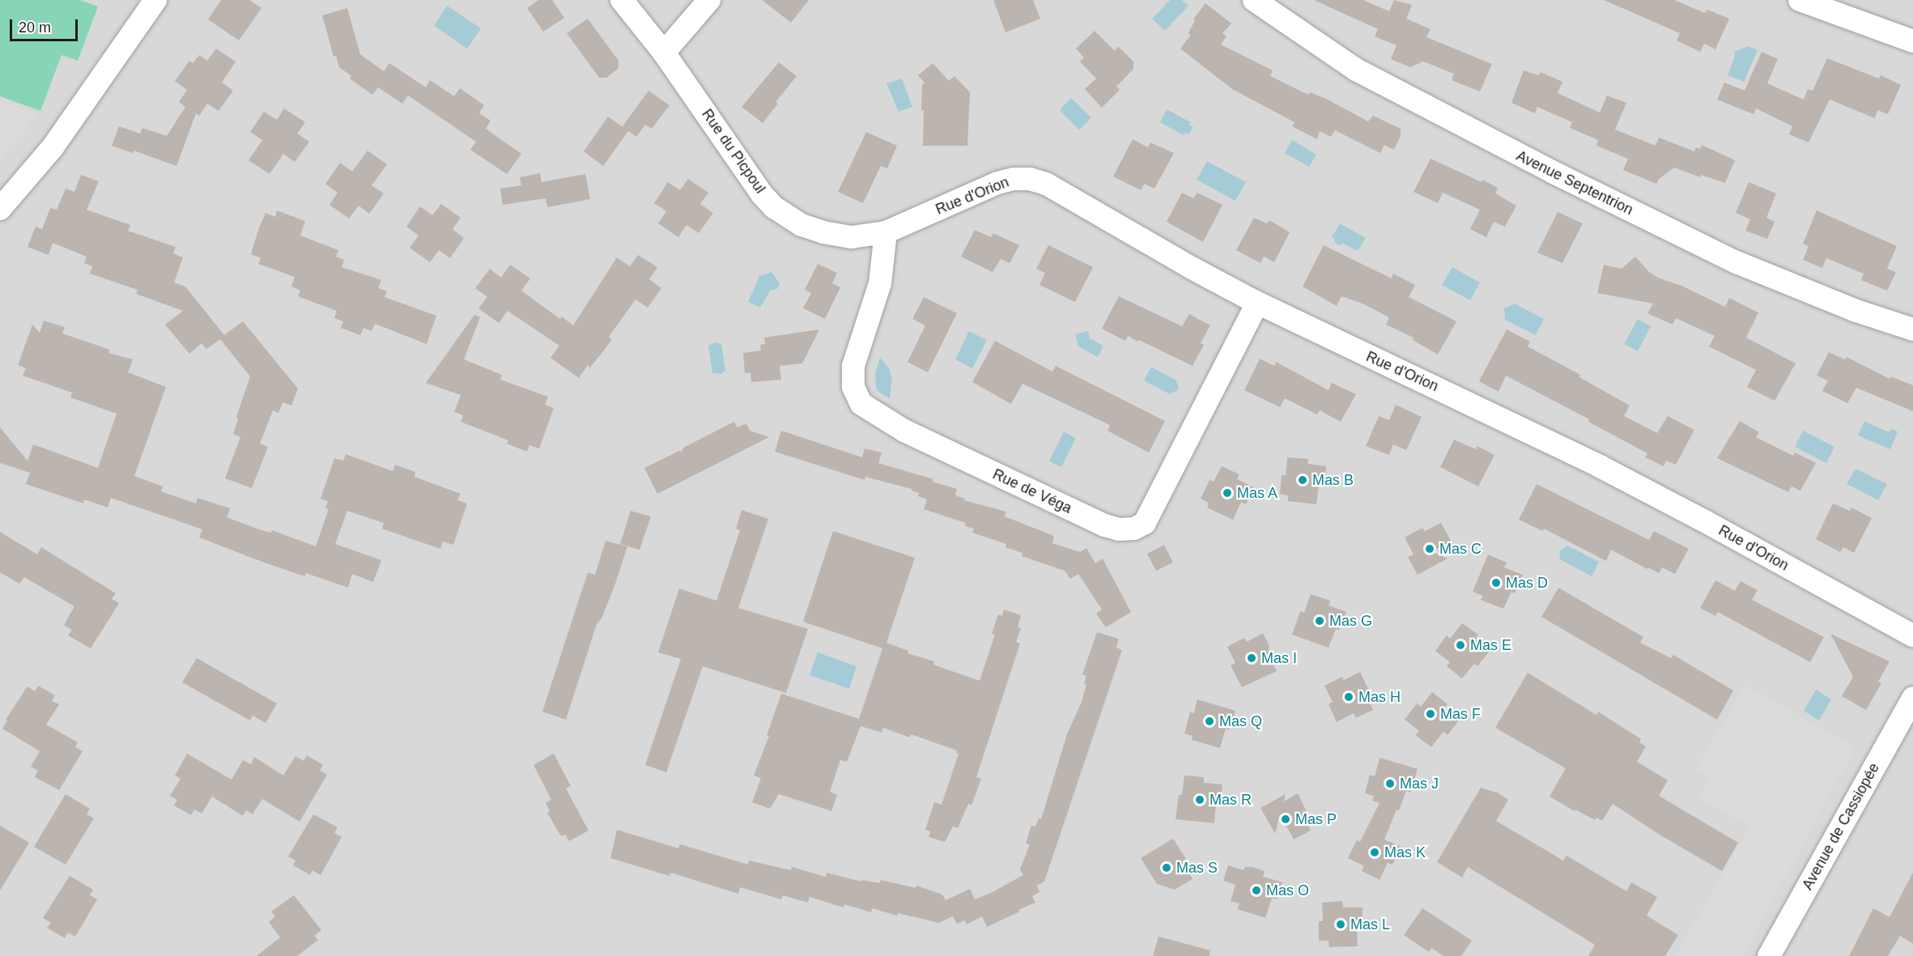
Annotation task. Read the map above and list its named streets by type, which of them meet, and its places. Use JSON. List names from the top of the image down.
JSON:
{
  "streets": {
    "street": [
      "Rue du Picpoul",
      "Avenue Septentrion",
      "Rue d'Orion",
      "Rue de Véga",
      "Avenue de Cassiopée"
    ]
  },
  "crossings": [
    ["Rue du Picpoul", "Rue d'Orion"],
    ["Rue du Picpoul", "Rue de Véga"],
    ["Rue d'Orion", "Rue de Véga"]
  ],
  "places": [
    "Mas B",
    "Mas A",
    "Mas C",
    "Mas D",
    "Mas G",
    "Mas E",
    "Mas I",
    "Mas H",
    "Mas F",
    "Mas Q",
    "Mas J",
    "Mas R",
    "Mas P",
    "Mas K",
    "Mas S",
    "Mas O",
    "Mas L"
  ],
  "scale_bar": "20 m"
}
